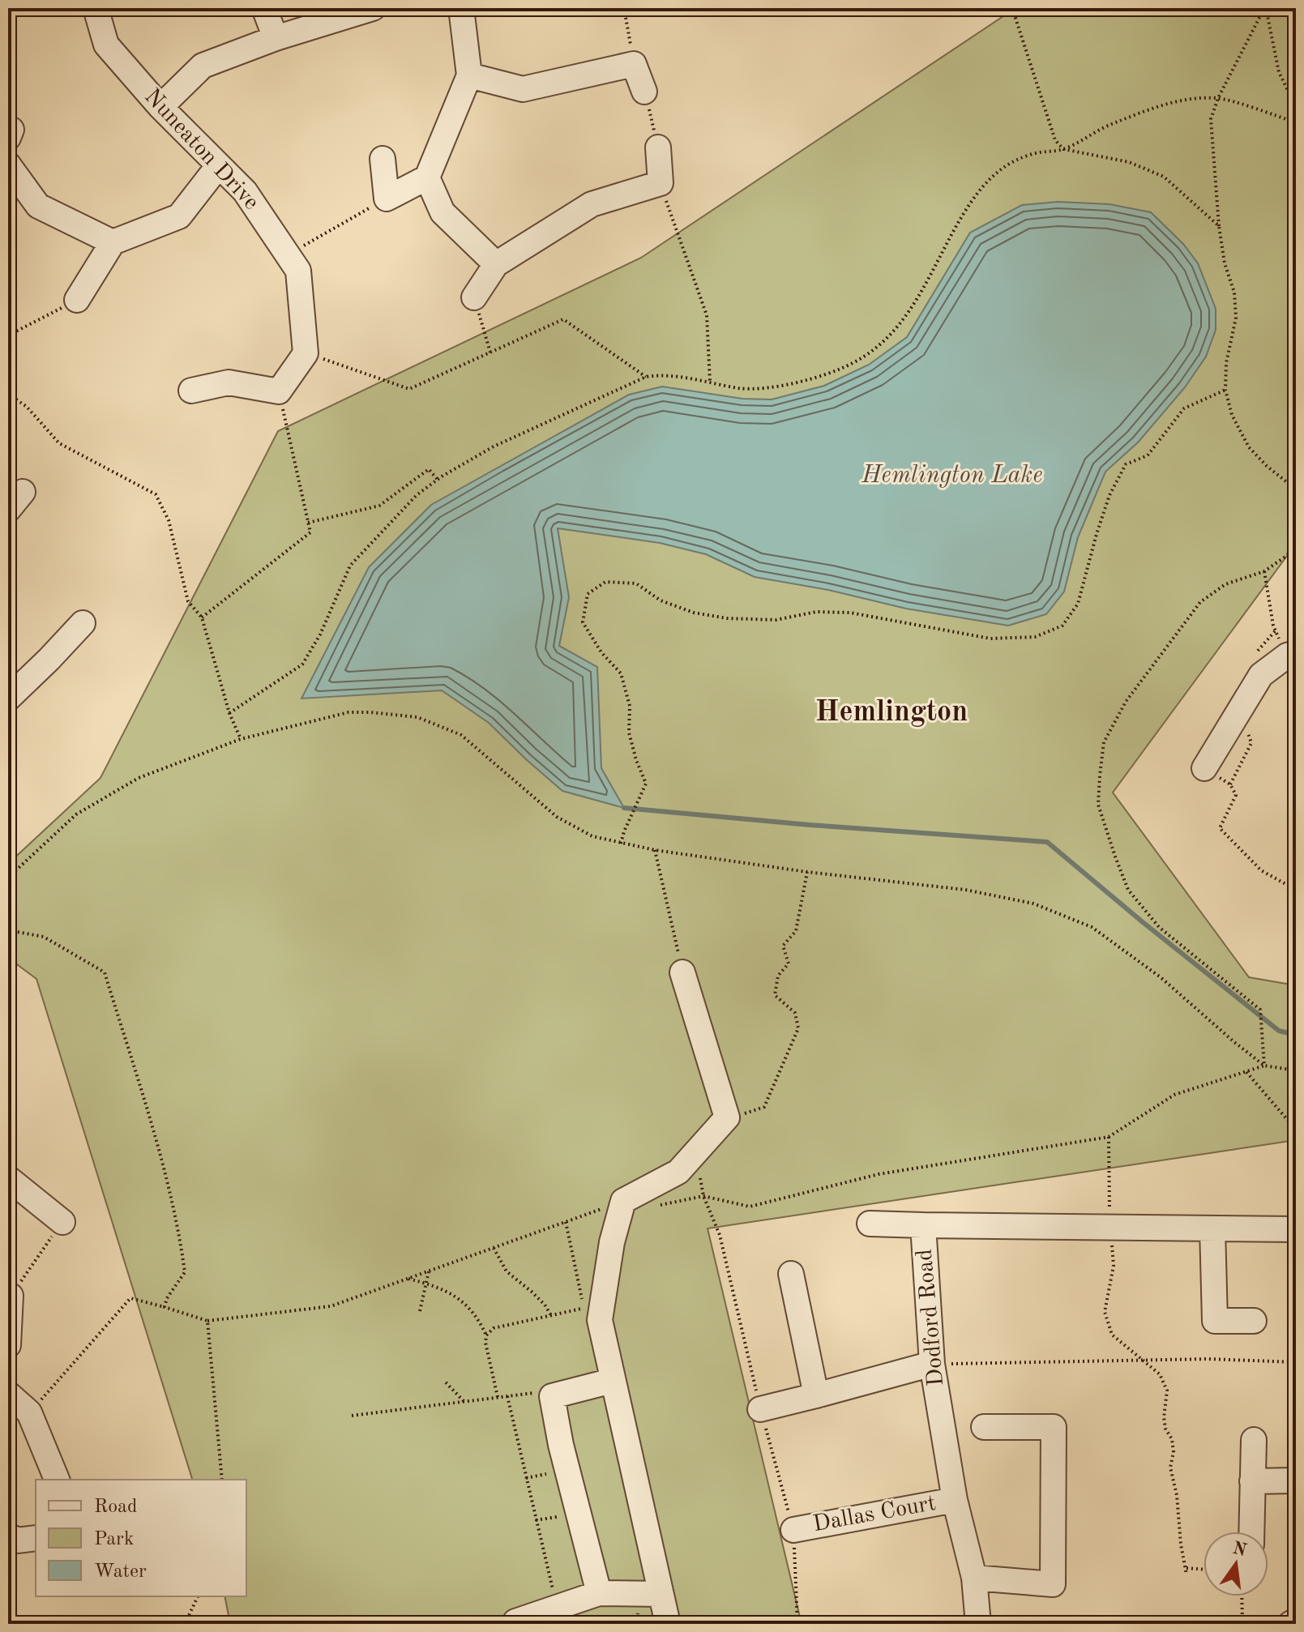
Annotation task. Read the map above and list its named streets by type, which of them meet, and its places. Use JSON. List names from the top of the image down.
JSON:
{
  "streets": {
    "street": ["Nuneaton Drive", "Dodford Road", "Dallas Court"]
  },
  "crossings": [
    ["Dodford Road", "Dallas Court"]
  ],
  "districts": ["Hemlington"],
  "water": ["Hemlington Lake"],
  "legend": ["Road", "Park", "Water"],
  "north": "top"
}
